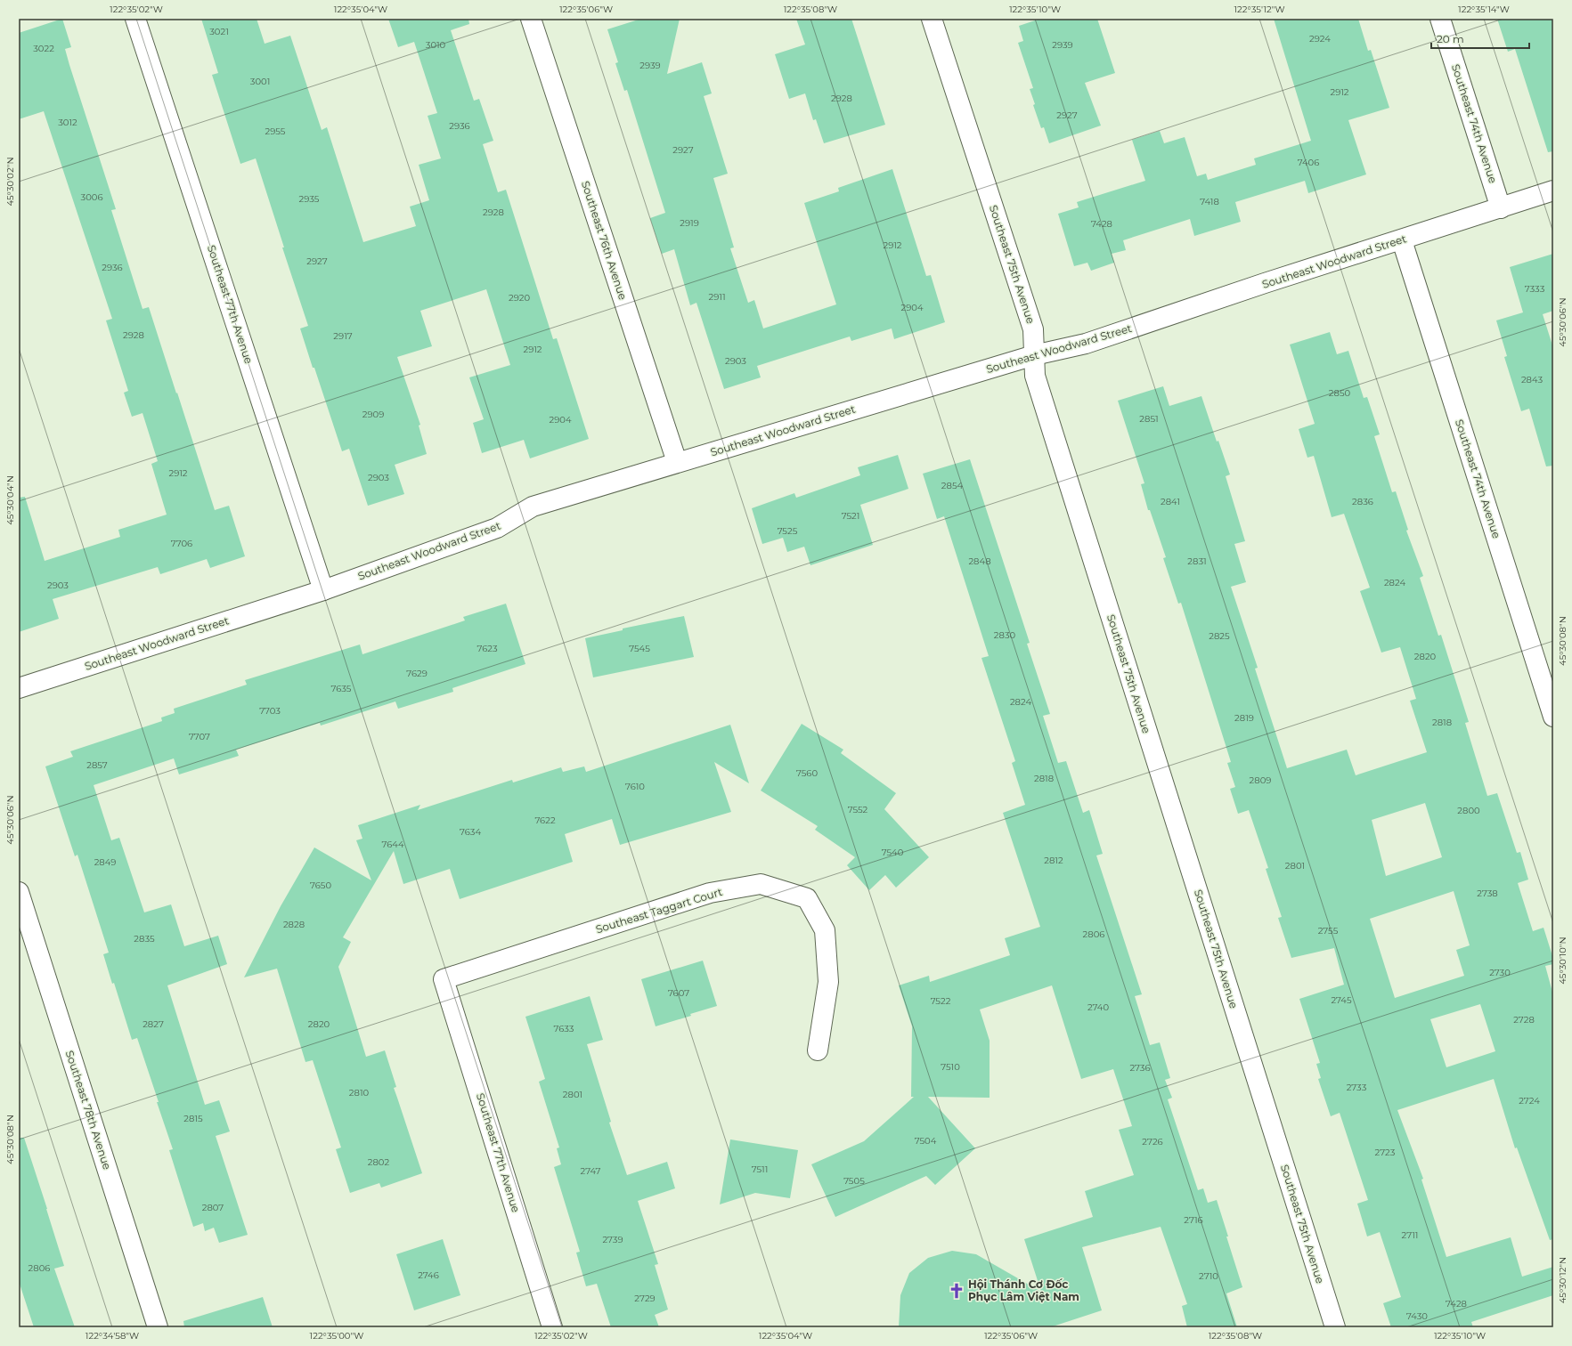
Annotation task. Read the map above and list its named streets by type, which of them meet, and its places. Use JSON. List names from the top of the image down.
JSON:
{
  "streets": {
    "street": [
      "Southeast 74th Avenue",
      "Southeast 76th Avenue",
      "Southeast Woodward Street",
      "Southeast 75th Avenue",
      "Southeast 77th Avenue",
      "Southeast Taggart Court",
      "Southeast 78th Avenue"
    ]
  },
  "crossings": [
    ["Southeast 74th Avenue", "Southeast Woodward Street"],
    ["Southeast 76th Avenue", "Southeast Woodward Street"],
    ["Southeast Woodward Street", "Southeast 75th Avenue"],
    ["Southeast Woodward Street", "Southeast 77th Avenue"],
    ["Southeast 77th Avenue", "Southeast Taggart Court"]
  ],
  "places": {
    "church": ["Hội Thánh Cơ Đốc Phục Lâm Việt Nam"]
  },
  "house_numbers": [
    "3021",
    "2924",
    "3010",
    "2939",
    "3022",
    "2939",
    "3001",
    "2912",
    "2928",
    "2927",
    "3012",
    "2936",
    "2955",
    "2927",
    "7406",
    "3006",
    "2935",
    "7418",
    "2928",
    "2919",
    "7428",
    "2912",
    "2927",
    "2936",
    "7333",
    "2911",
    "2920",
    "2904",
    "2928",
    "2917",
    "2912",
    "2903",
    "2843",
    "2850",
    "2909",
    "2851",
    "2904",
    "2912",
    "2903",
    "2854",
    "2841",
    "2836",
    "7521",
    "7525",
    "7706",
    "2848",
    "2831",
    "2824",
    "2903",
    "2830",
    "2825",
    "7623",
    "7545",
    "2820",
    "7629",
    "7635",
    "2824",
    "7703",
    "2819",
    "2818",
    "7707",
    "2857",
    "7560",
    "2818",
    "2809",
    "7610",
    "7552",
    "2800",
    "7622",
    "7634",
    "7644",
    "7540",
    "2812",
    "2849",
    "2801",
    "7650",
    "2738",
    "2828",
    "2755",
    "2806",
    "2835",
    "2730",
    "7607",
    "2745",
    "7522",
    "2740",
    "2728",
    "2827",
    "2820",
    "7633",
    "7510",
    "2736",
    "2733",
    "2810",
    "2801",
    "2724",
    "2815",
    "7504",
    "2726",
    "2723",
    "2802",
    "7511",
    "2747",
    "7505",
    "2807",
    "2716",
    "2711",
    "2739",
    "2806",
    "2746",
    "2710",
    "2729",
    "7428",
    "7430"
  ],
  "scale_bar": "20 m",
  "coordinates": [
    "122°35'02\"W",
    "122°35'04\"W",
    "122°35'06\"W",
    "122°35'08\"W",
    "122°35'10\"W",
    "122°35'12\"W",
    "122°35'14\"W",
    "45°30'02\"N",
    "45°30'06\"N",
    "45°30'04\"N",
    "45°30'08\"N",
    "45°30'10\"N",
    "45°30'12\"N",
    "122°34'58\"W",
    "122°35'00\"W"
  ]
}
